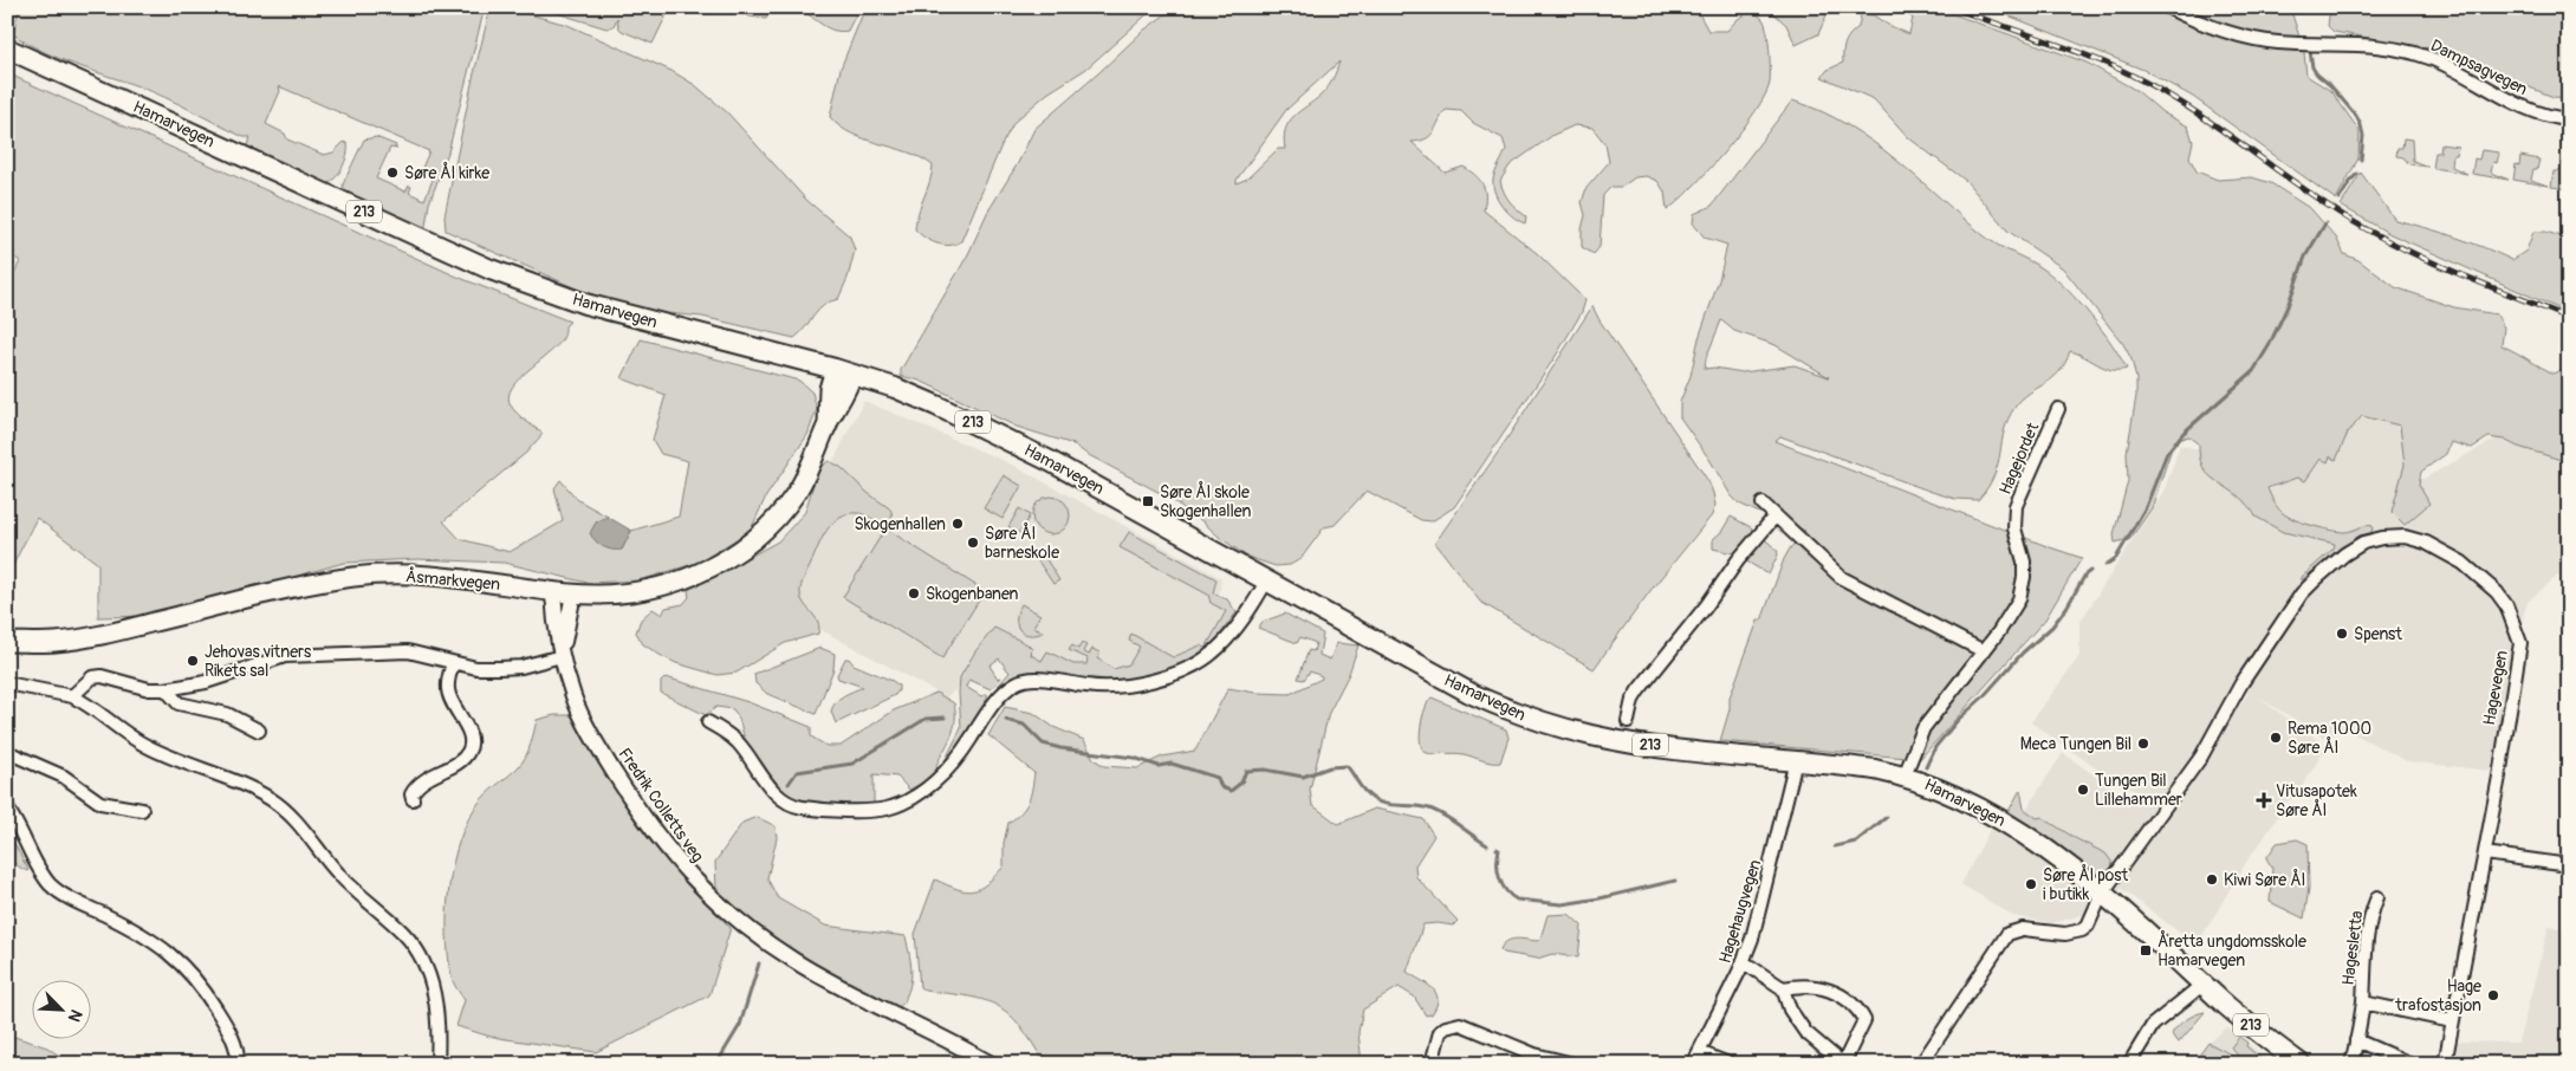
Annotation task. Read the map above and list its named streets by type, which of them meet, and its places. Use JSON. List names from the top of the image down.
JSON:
{
  "streets": {
    "main road": ["Hamarvegen", "213", "Åsmarkvegen"],
    "street": [
      "Dampsagvegen",
      "Hagejordet",
      "Hagevegen",
      "Fredrik Colletts veg",
      "Hagehaugvegen",
      "Hagesletta"
    ]
  },
  "crossings": [
    ["Hamarvegen", "Hagejordet"],
    ["Hamarvegen", "Åsmarkvegen"],
    ["Hamarvegen", "Hagevegen"],
    ["Hamarvegen", "Hagehaugvegen"],
    ["Åsmarkvegen", "Fredrik Colletts veg"],
    ["Hagevegen", "Hagesletta"]
  ],
  "places": {
    "other": [
      "Søre Ål kirke",
      "Skogenhallen",
      "Søre Ål barneskole",
      "Skogenbanen",
      "Spenst",
      "Jehovas vitners Rikets sal",
      "Rema 1000 Søre Ål",
      "Meca Tungen Bil",
      "Tungen Bil Lillehammer",
      "Kiwi Søre Ål",
      "Søre Ål post i butikk",
      "Hage trafostasjon"
    ],
    "transit": ["Søre Ål skole Skogenhallen", "Åretta ungdomsskole Hamarvegen"],
    "health": ["Vitusapotek Søre Ål"]
  },
  "north": "bottom right"
}
